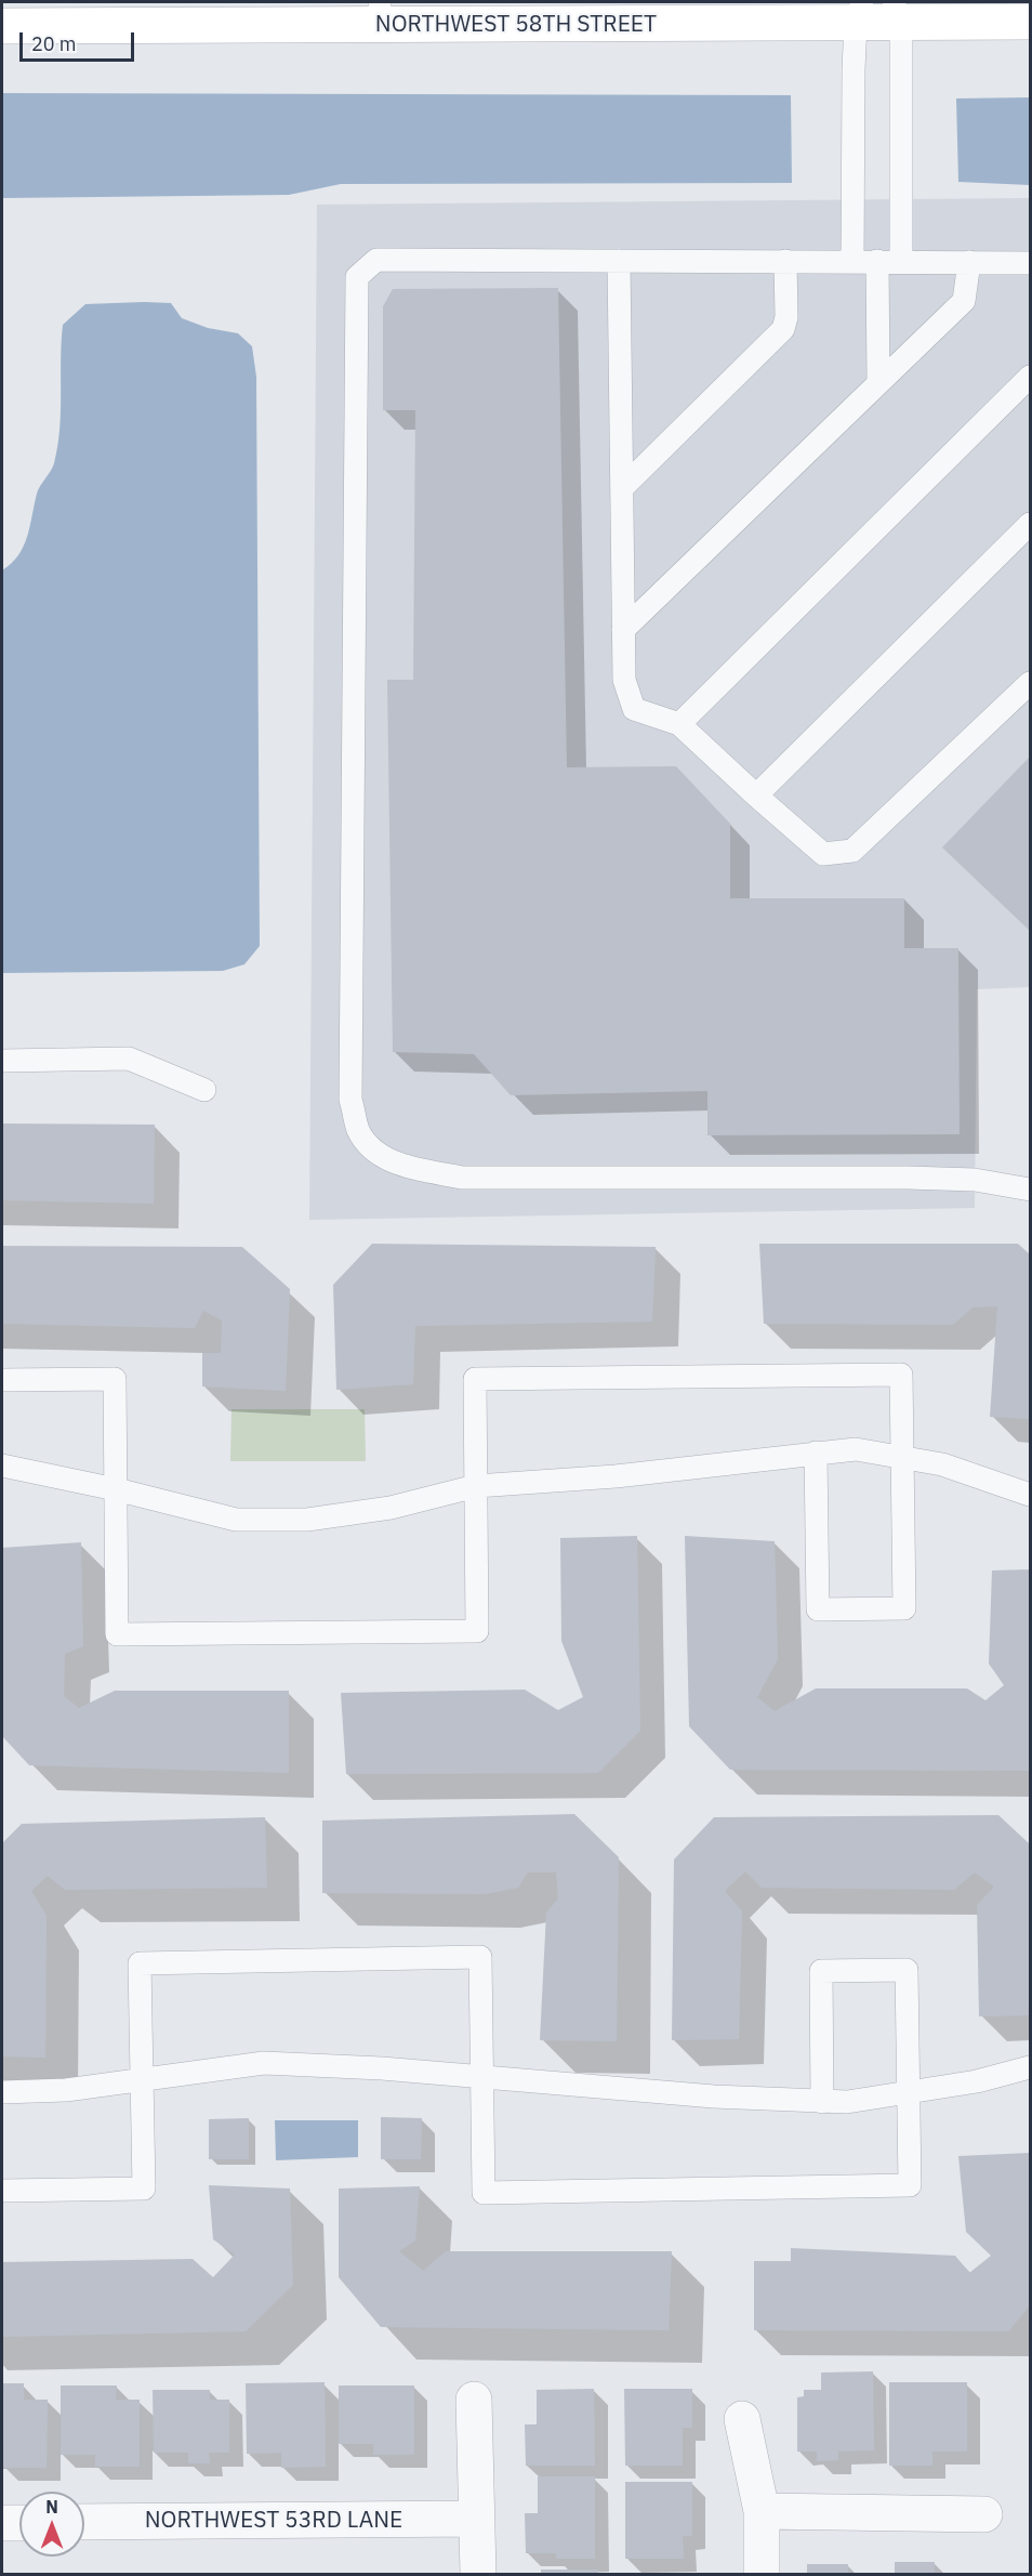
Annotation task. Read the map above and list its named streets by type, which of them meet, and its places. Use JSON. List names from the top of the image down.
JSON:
{
  "streets": {
    "street": ["NORTHWEST 58TH STREET", "NORTHWEST 53RD LANE"]
  },
  "scale_bar": "20 m",
  "north": "top"
}
